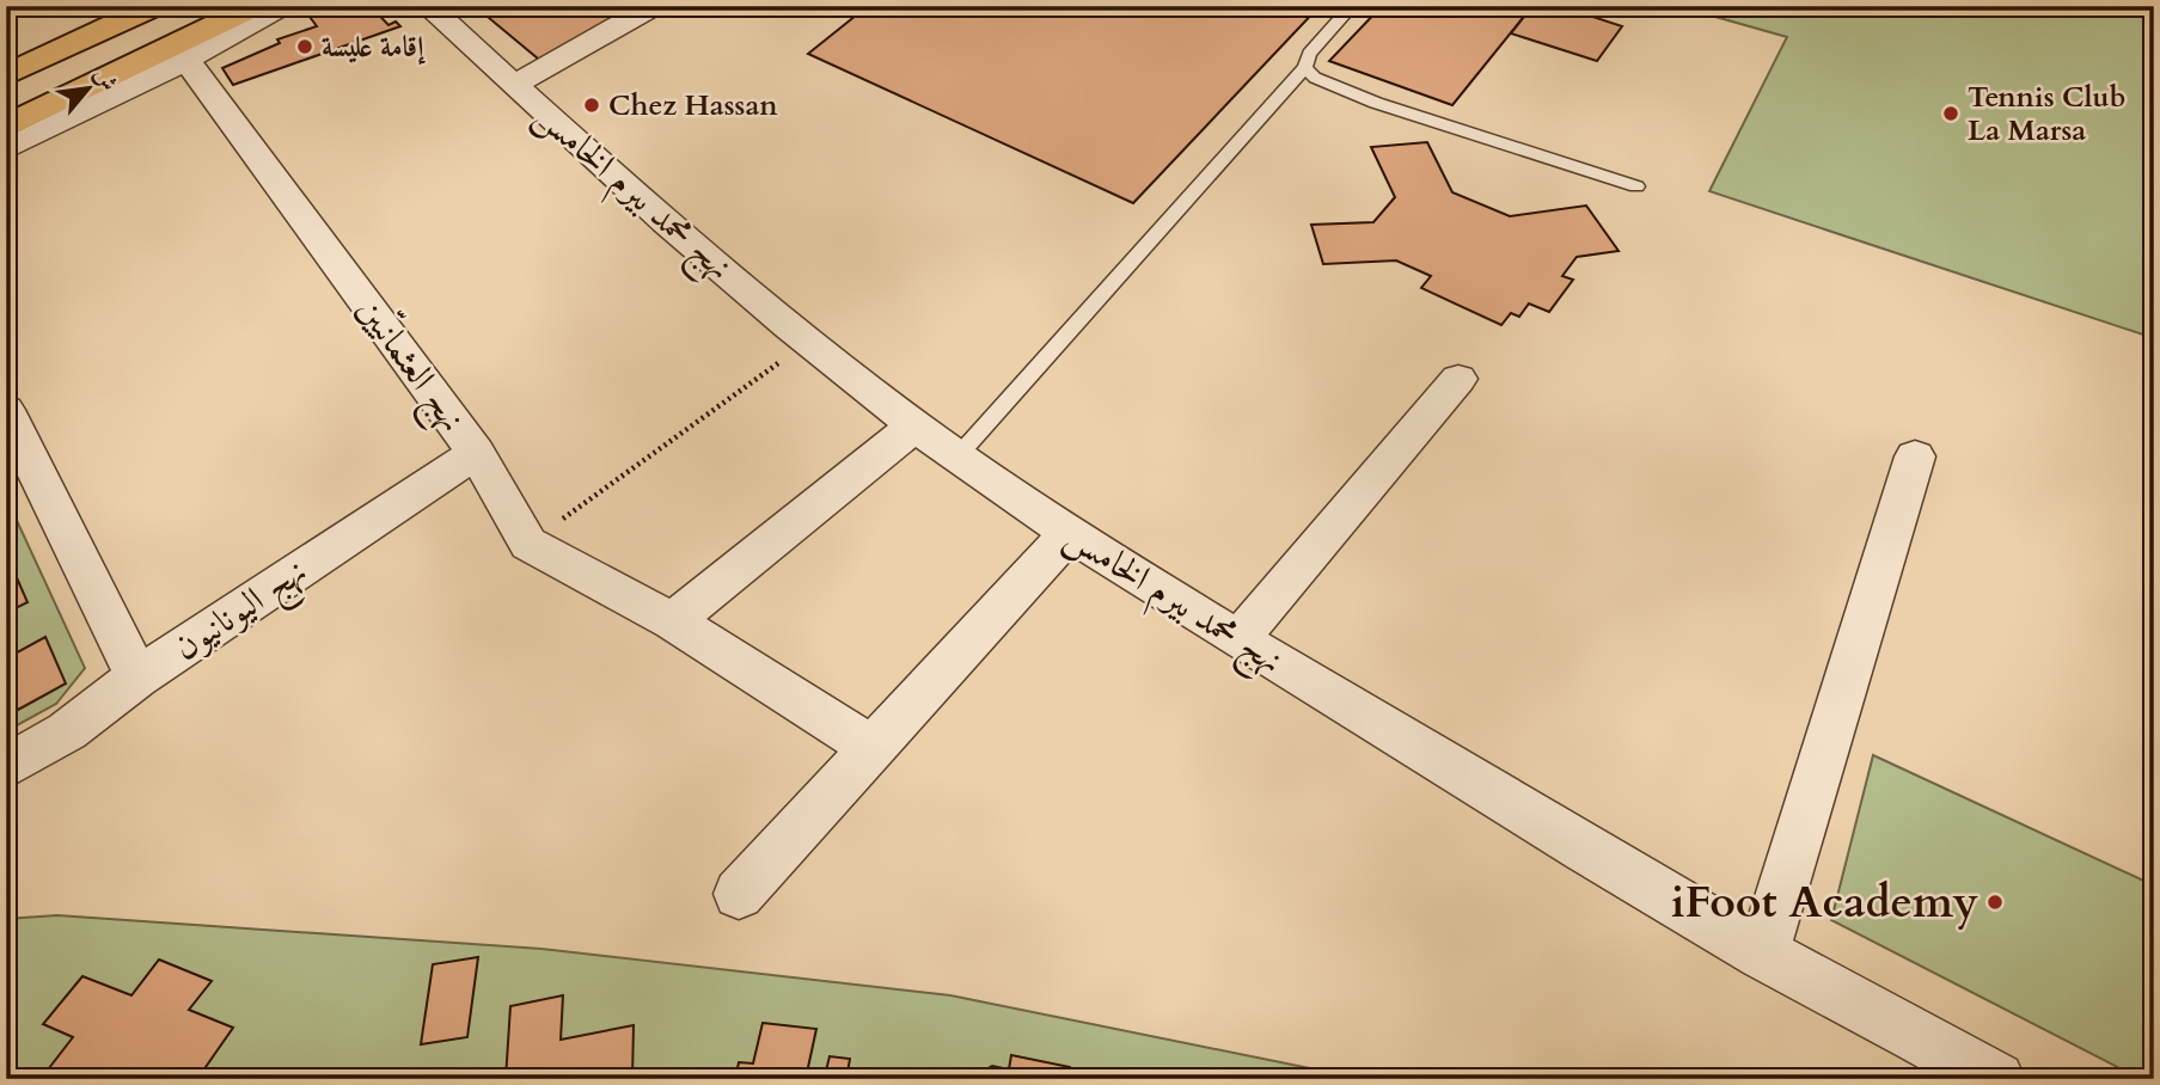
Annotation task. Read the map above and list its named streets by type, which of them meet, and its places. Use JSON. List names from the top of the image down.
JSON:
{
  "streets": {
    "street": ["نهج محمد بيرم الخامس", "نهج العثمانيّين", "نهج اليونانيون"]
  },
  "crossings": [
    ["نهج العثمانيّين", "نهج اليونانيون"]
  ],
  "places": [
    "إقامة عليسة",
    "Chez Hassan",
    "Tennis Club La Marsa",
    "iFoot Academy"
  ],
  "north": "top right"
}
